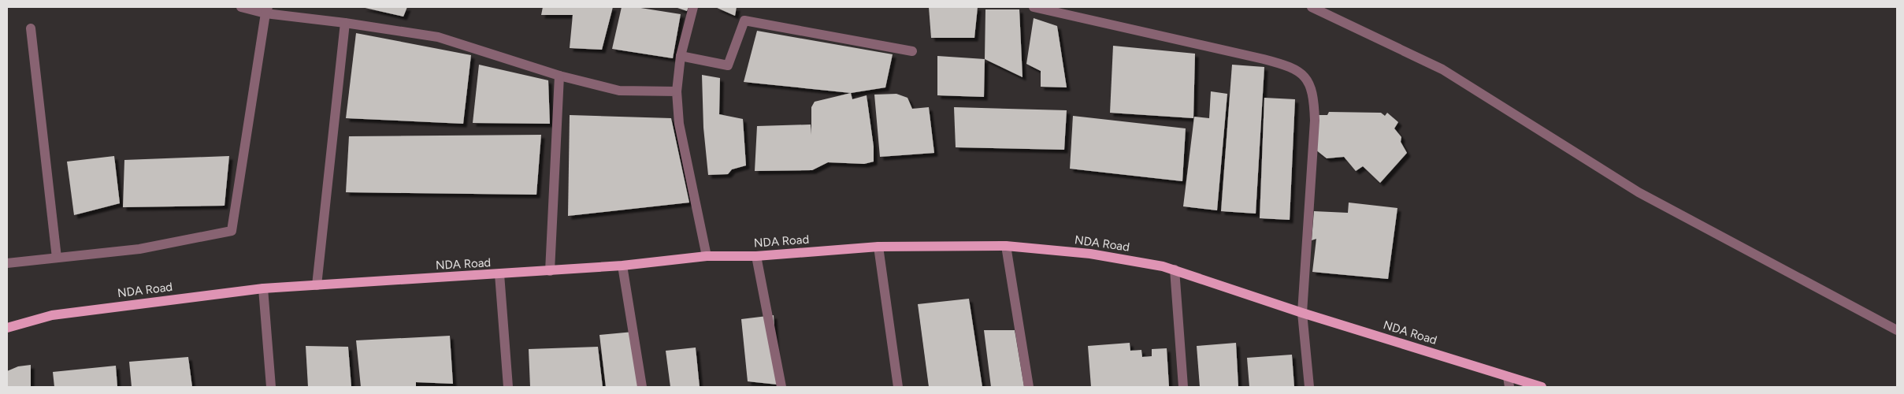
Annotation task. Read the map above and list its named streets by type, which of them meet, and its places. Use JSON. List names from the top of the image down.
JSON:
{
  "streets": {
    "main road": ["NDA Road"]
  }
}
